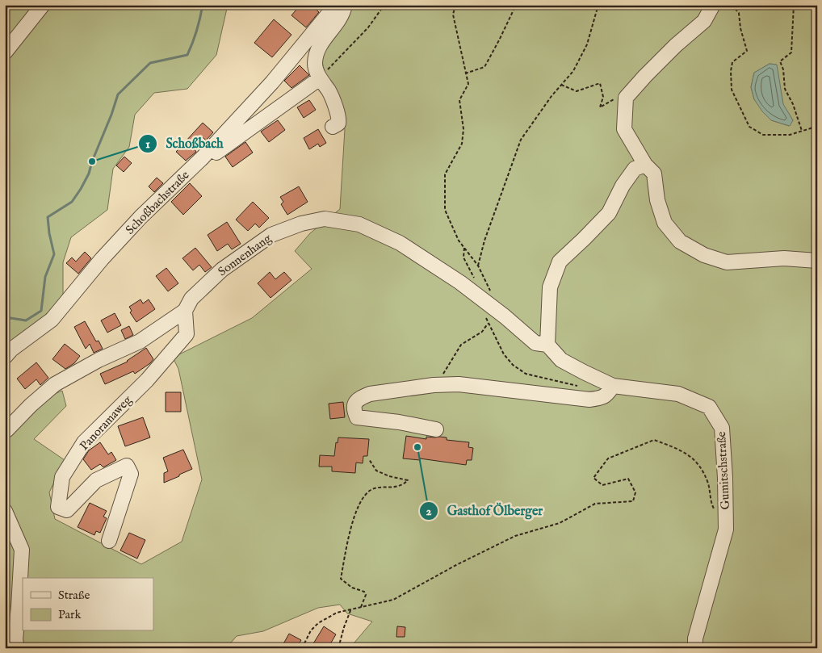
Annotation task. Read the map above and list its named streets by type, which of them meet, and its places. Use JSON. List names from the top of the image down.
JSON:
{
  "streets": {
    "street": [
      "Schoßbachstraße",
      "Sonnenhang",
      "Panoramaweg",
      "Gumitschstraße"
    ]
  },
  "crossings": [
    ["Sonnenhang", "Panoramaweg"],
    ["Sonnenhang", "Gumitschstraße"]
  ],
  "places": ["Schoßbach", "Gasthof Ölberger"],
  "legend": ["Straße", "Park"]
}
